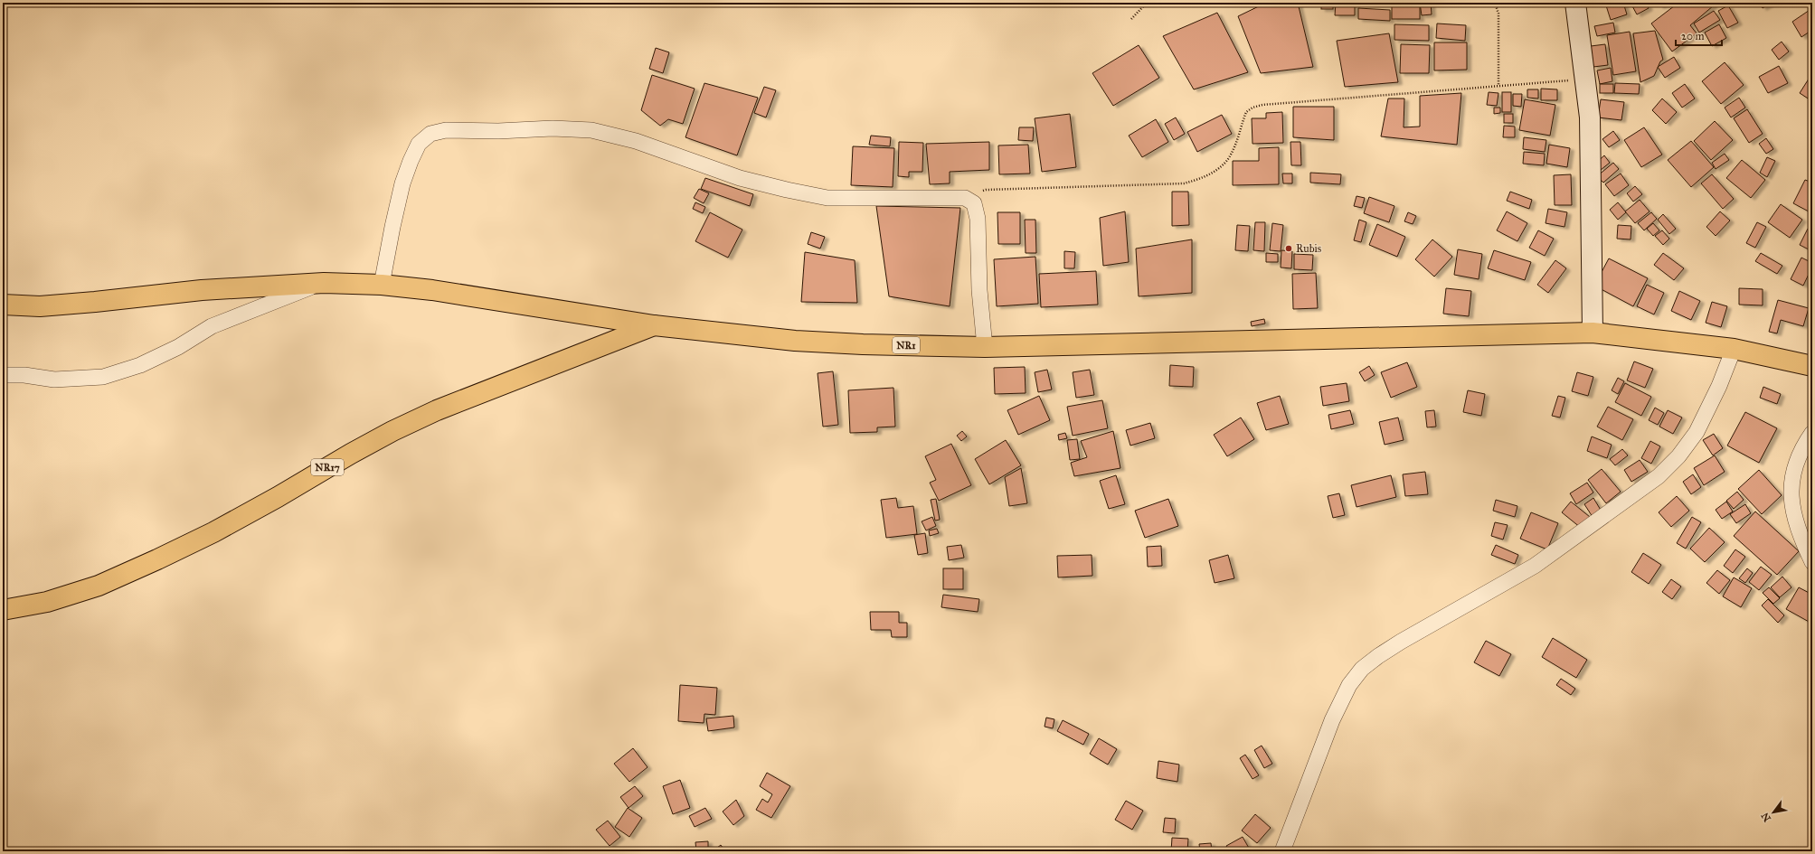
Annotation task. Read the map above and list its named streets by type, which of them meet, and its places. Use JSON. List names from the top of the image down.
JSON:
{
  "streets": {
    "main road": ["NR1", "NR17"]
  },
  "crossings": [
    ["NR1", "NR17"]
  ],
  "places": ["Rubis"],
  "scale_bar": "20 m",
  "north": "bottom left"
}
